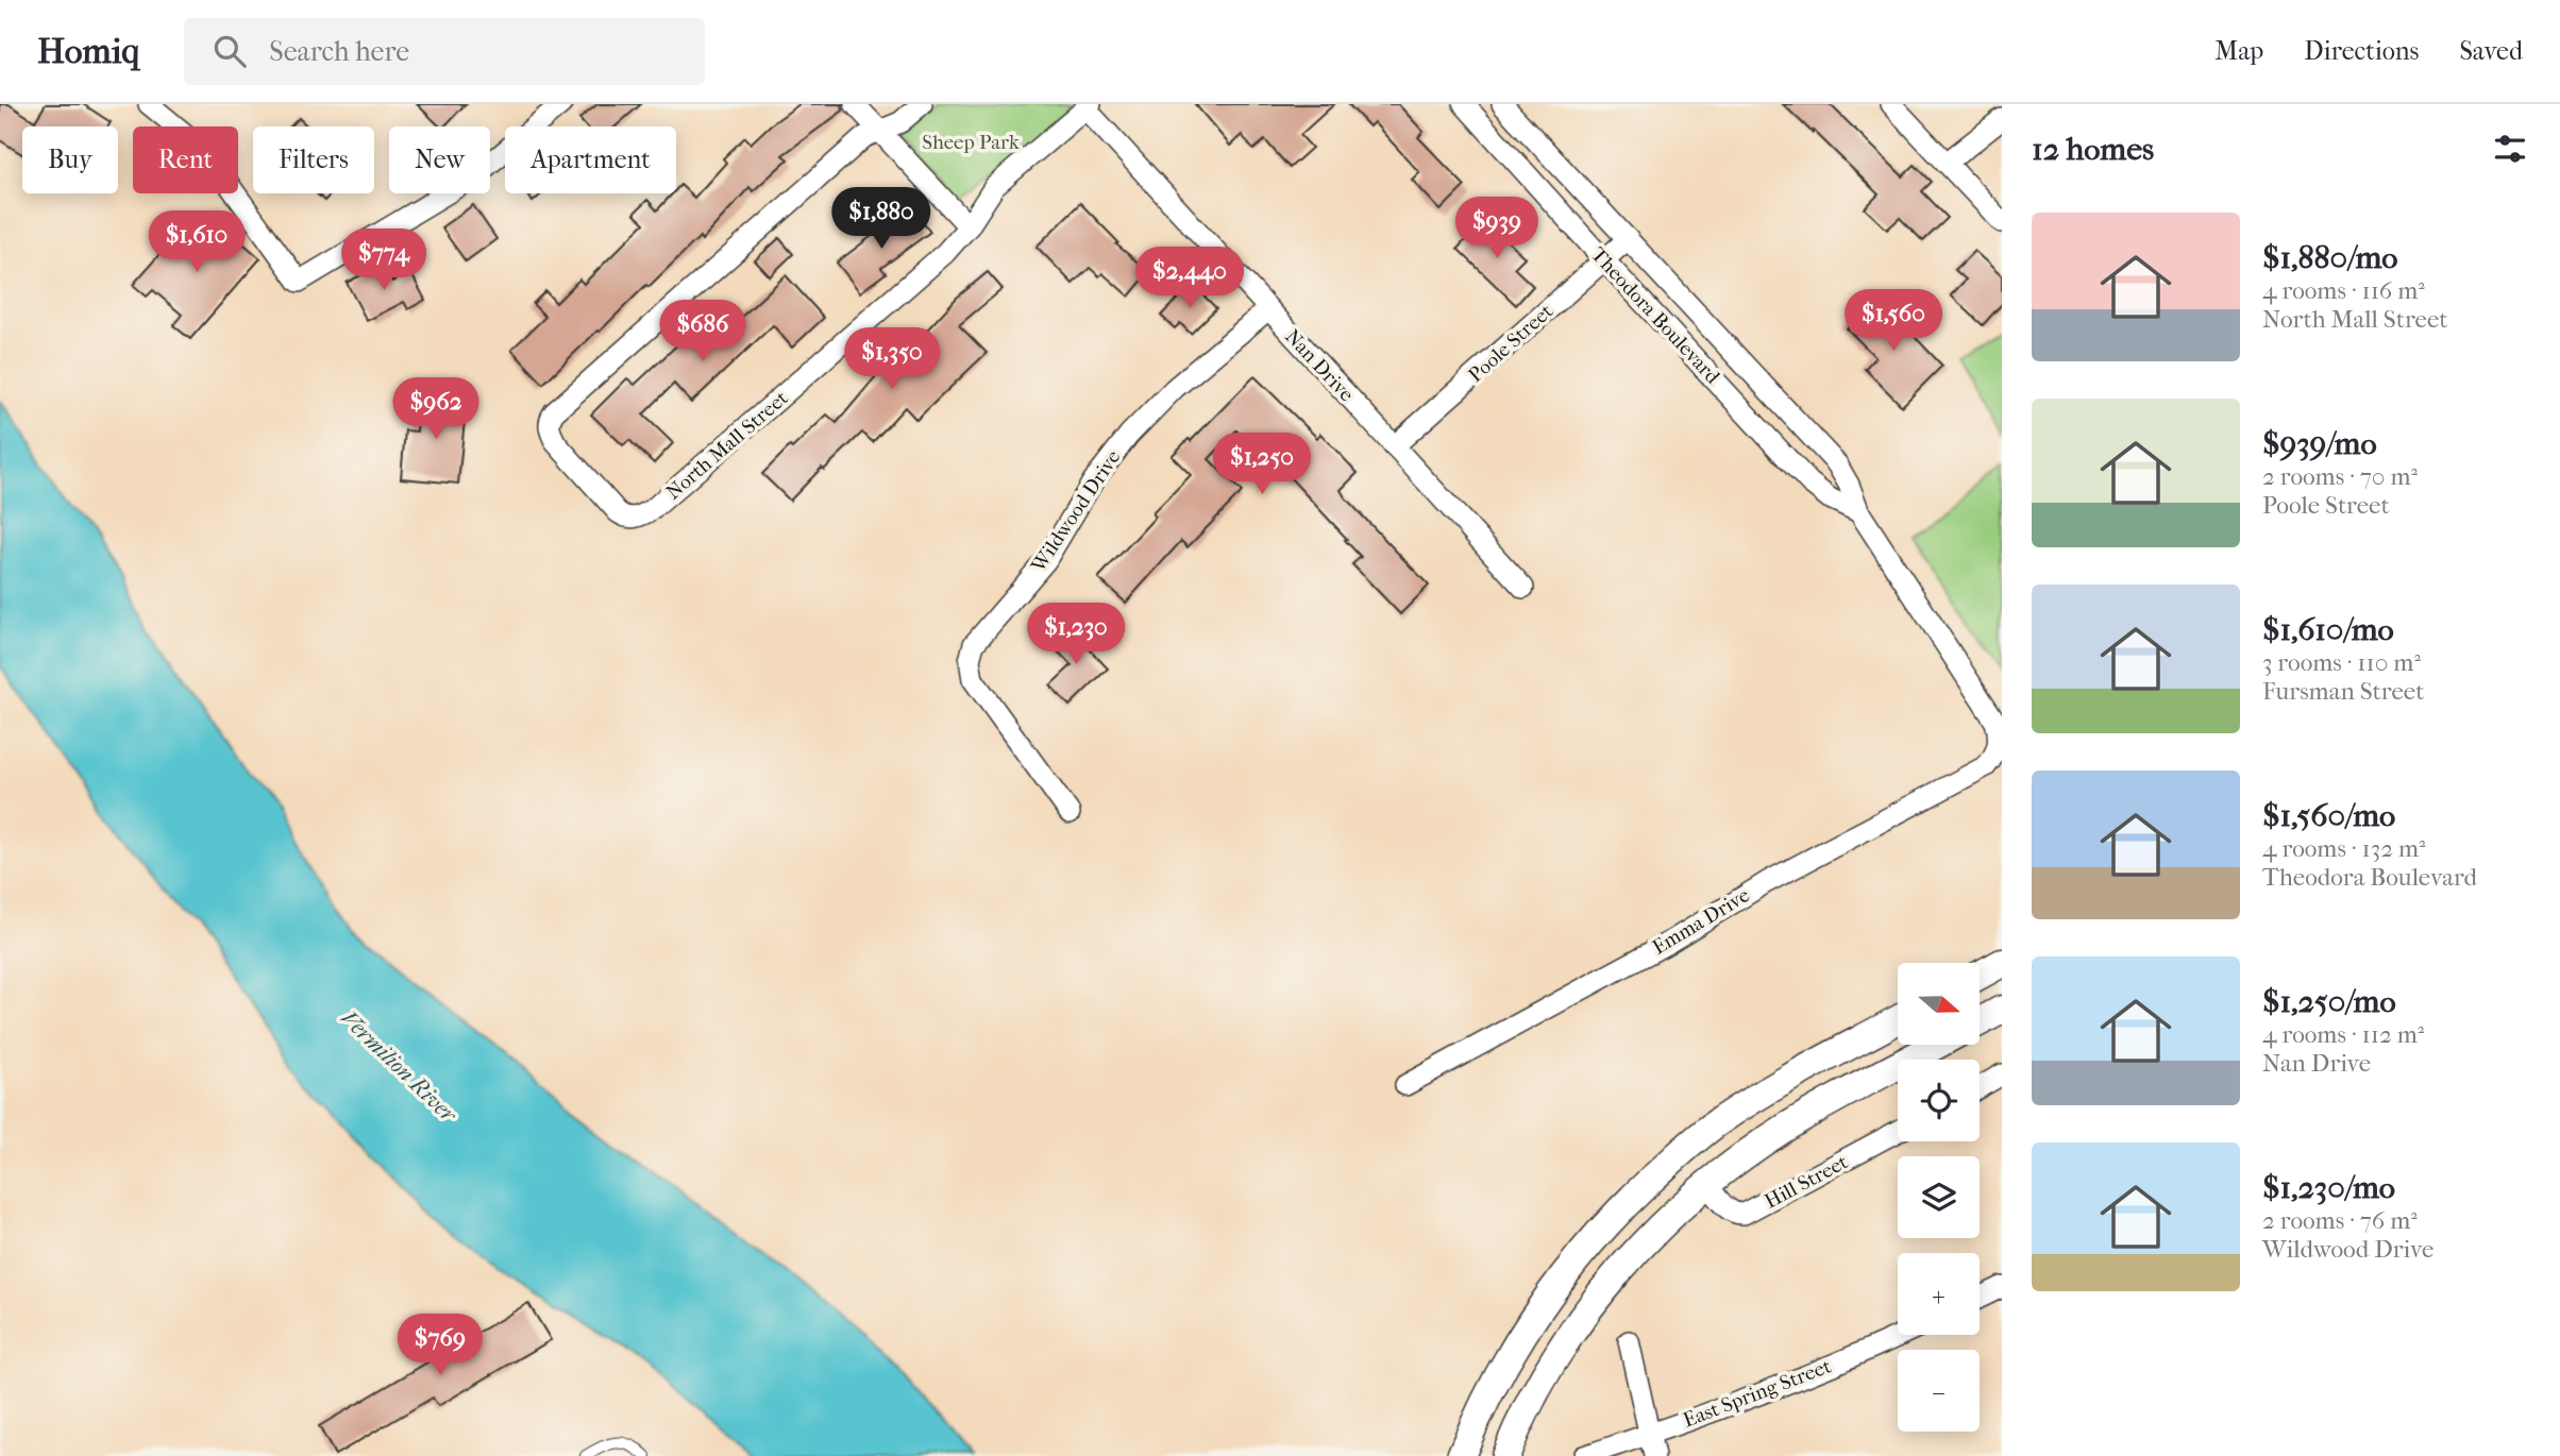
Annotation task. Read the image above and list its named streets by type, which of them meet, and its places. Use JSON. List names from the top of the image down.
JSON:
{
  "streets": {
    "street": [
      "Theodora Boulevard",
      "Poole Street",
      "Nan Drive",
      "North Mall Street",
      "Wildwood Drive",
      "Emma Drive",
      "Hill Street",
      "East Spring Street"
    ]
  },
  "crossings": [
    ["Theodora Boulevard", "Poole Street"],
    ["Theodora Boulevard", "Emma Drive"],
    ["Poole Street", "Nan Drive"],
    ["Nan Drive", "North Mall Street"],
    ["Nan Drive", "Wildwood Drive"]
  ],
  "water": ["Vermilion River"],
  "parks": ["Sheep Park"],
  "north": "right",
  "page": {
    "header": "Homiq",
    "search": "Search here",
    "nav": ["Map", "Directions", "Saved"],
    "heading": "12 homes",
    "chip": [
      "Buy",
      "Rent",
      "Filters",
      "New",
      "Apartment"
    ],
    "price": [
      "$1,880",
      "$939",
      "$1,610",
      "$774",
      "$2,440",
      "$1,560",
      "$686",
      "$1,350",
      "$962",
      "$1,250",
      "$1,230",
      "$769"
    ],
    "list": [
      {
        "name": "$1,880/mo",
        "note": "4 rooms · 116 m² · North Mall Street"
      },
      {
        "name": "$939/mo",
        "note": "2 rooms · 70 m² · Poole Street"
      },
      {
        "name": "$1,610/mo",
        "note": "3 rooms · 110 m² · Fursman Street"
      },
      {
        "name": "$1,560/mo",
        "note": "4 rooms · 132 m² · Theodora Boulevard"
      },
      {
        "name": "$1,250/mo",
        "note": "4 rooms · 112 m² · Nan Drive"
      },
      {
        "name": "$1,230/mo",
        "note": "2 rooms · 76 m² · Wildwood Drive"
      }
    ],
    "map_buttons": ["+", "−"]
  }
}
